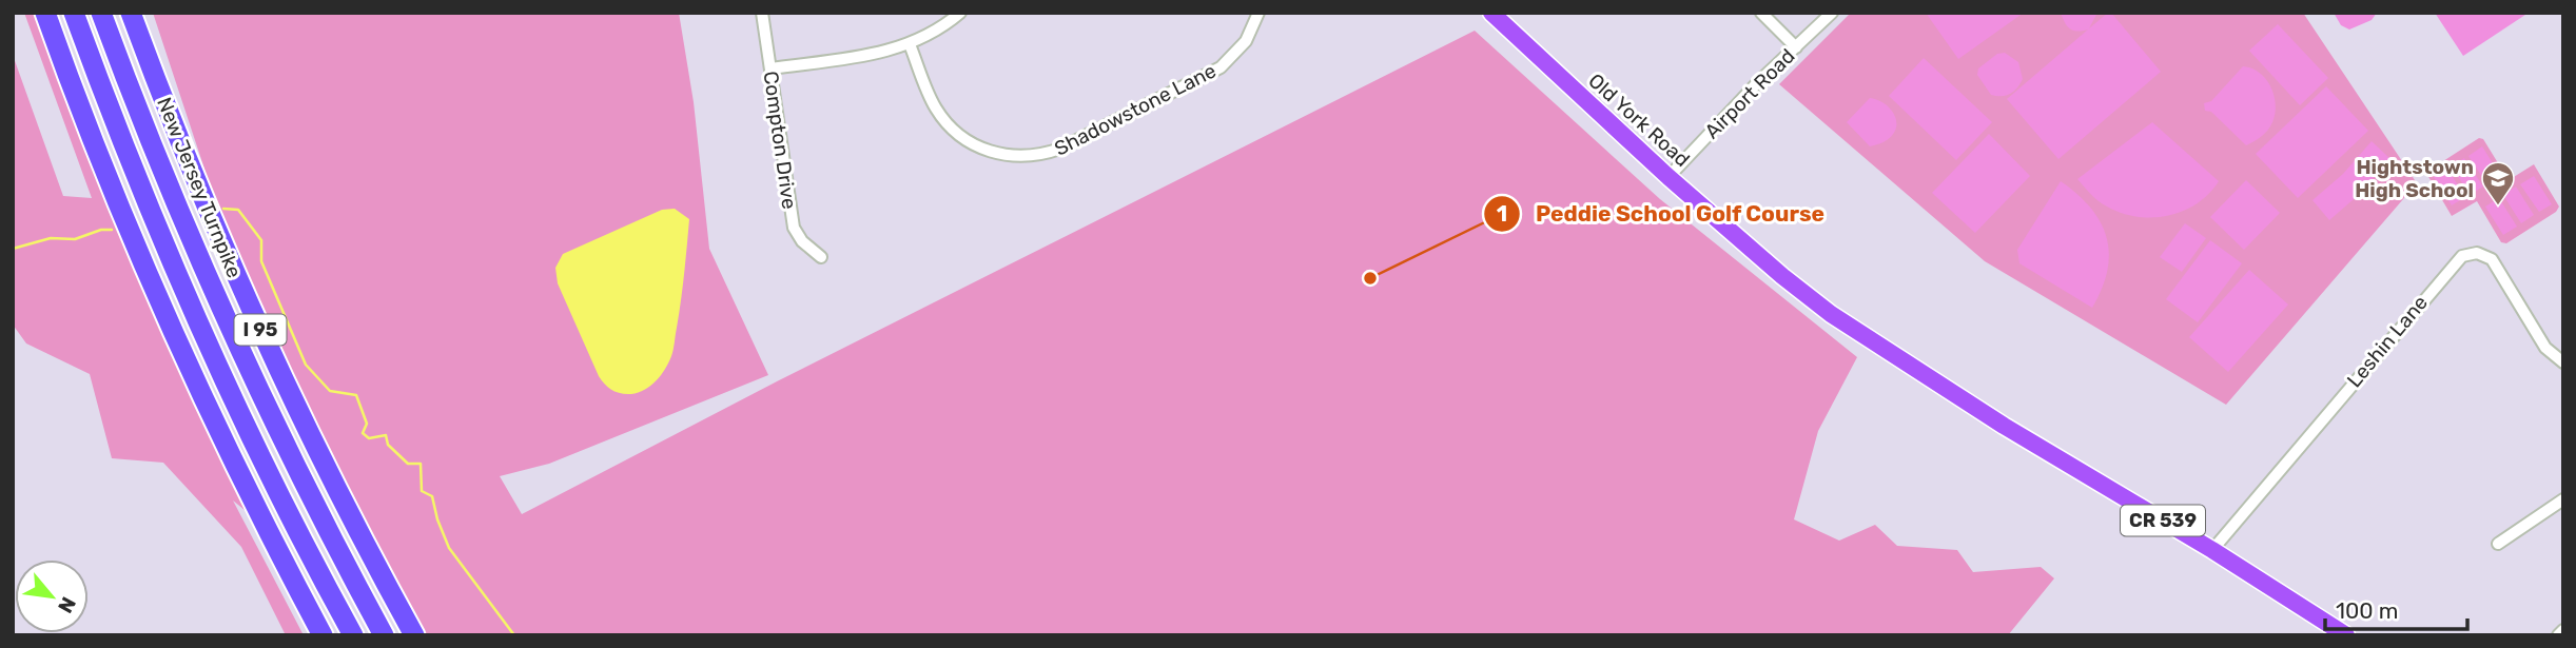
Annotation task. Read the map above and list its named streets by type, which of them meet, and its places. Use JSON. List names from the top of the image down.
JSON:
{
  "streets": {
    "highway": ["New Jersey Turnpike", "I 95"],
    "main road": ["Old York Road", "CR 539"],
    "street": [
      "Airport Road",
      "Shadowstone Lane",
      "Compton Drive",
      "Leshin Lane"
    ]
  },
  "crossings": [
    ["Airport Road", "Old York Road"],
    ["Old York Road", "Leshin Lane"],
    ["Old York Road", "CR 539"],
    ["Leshin Lane", "CR 539"]
  ],
  "places": {
    "school or university": ["Hightstown High School"],
    "other": ["Peddie School Golf Course"]
  },
  "scale_bar": "100 m",
  "north": "bottom right"
}
